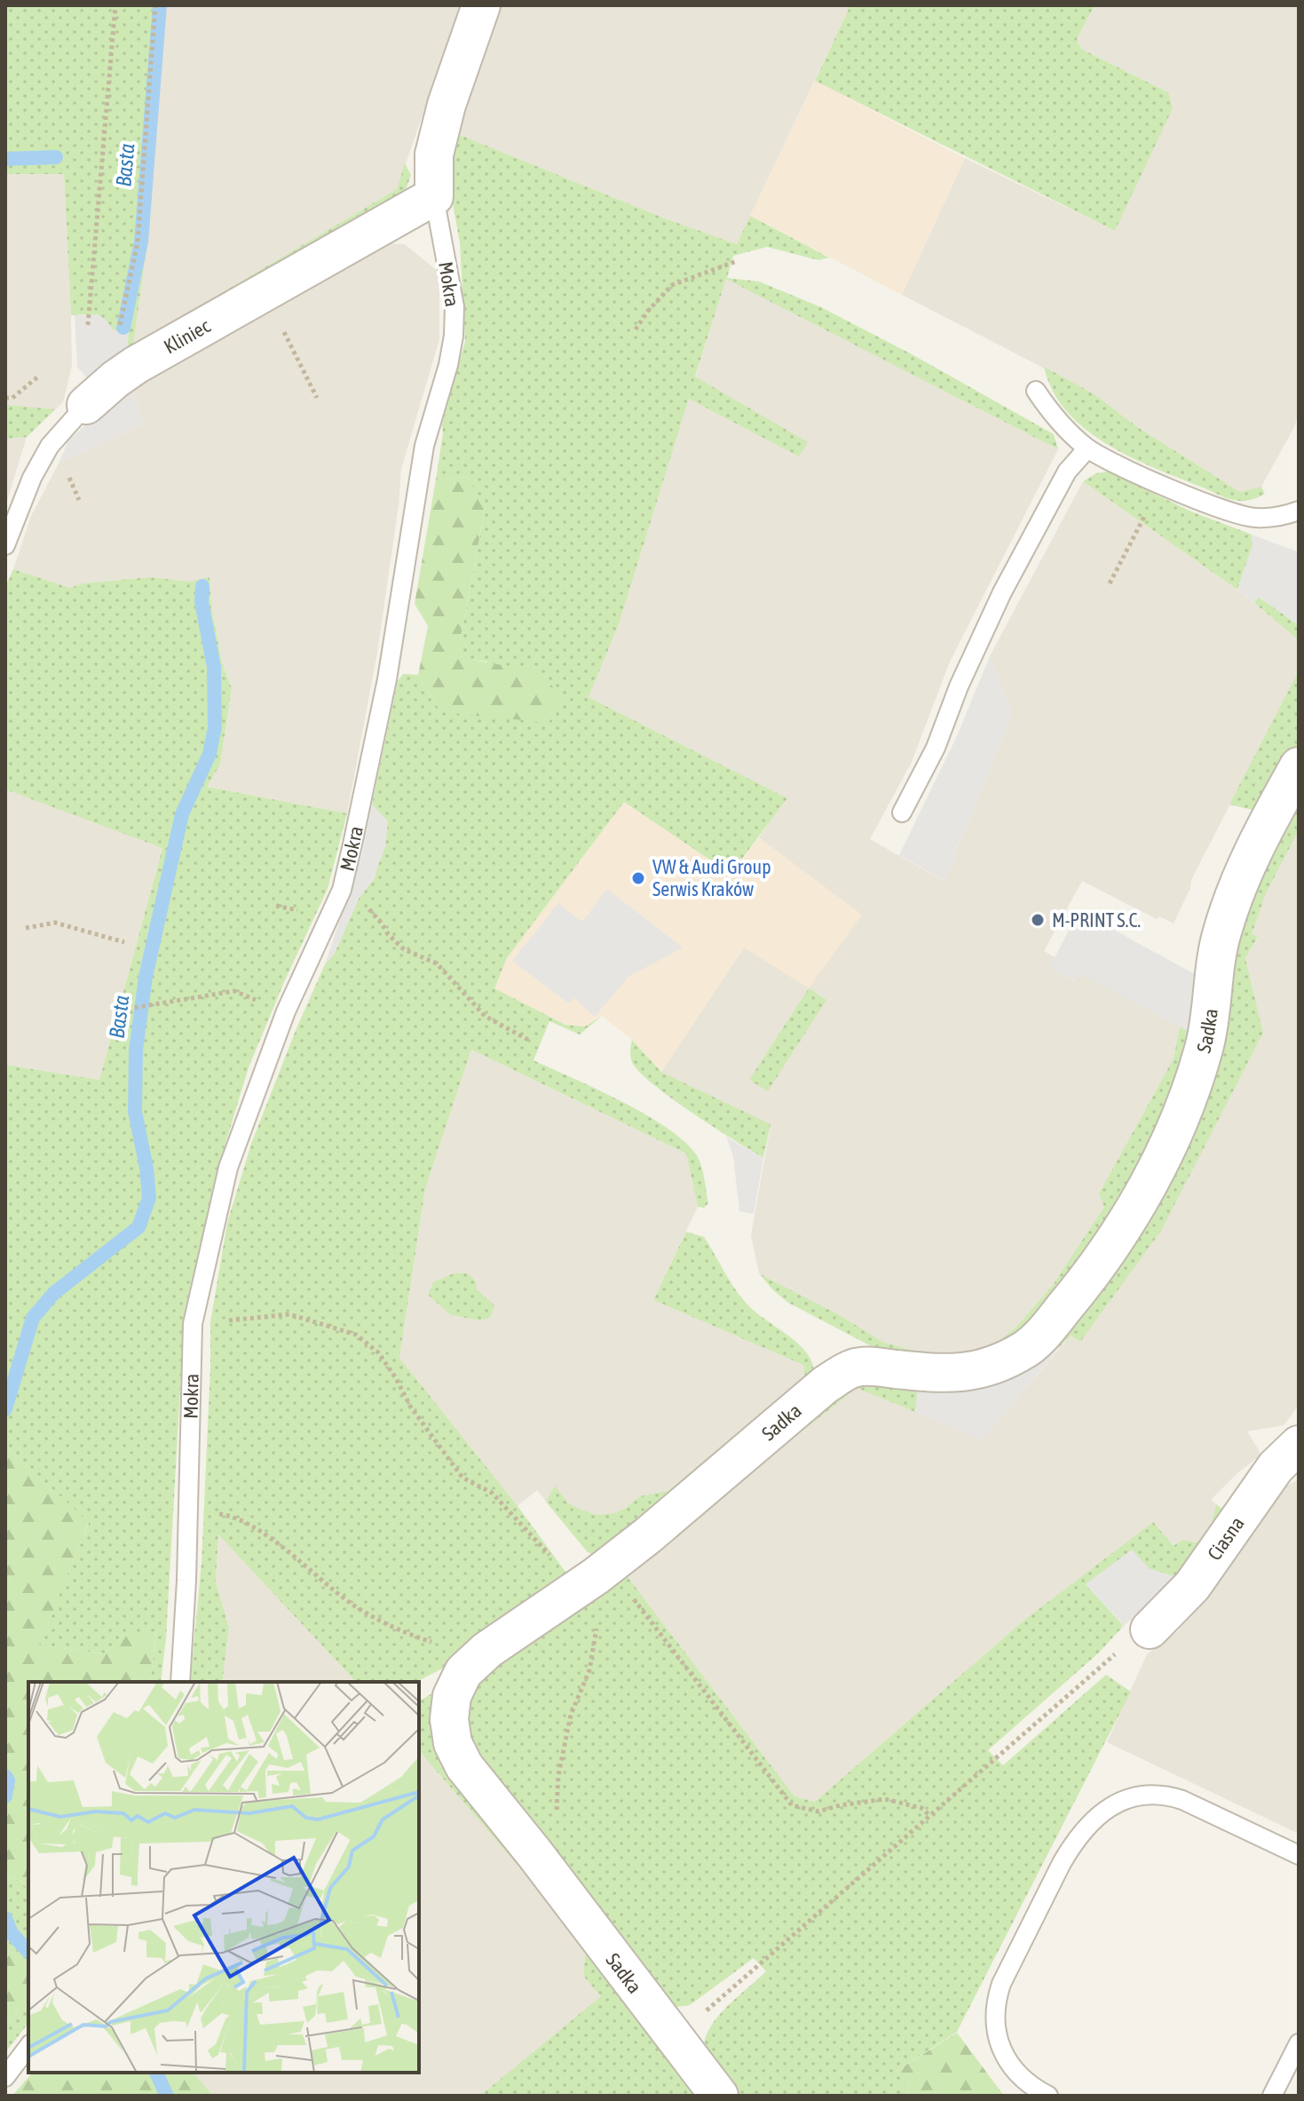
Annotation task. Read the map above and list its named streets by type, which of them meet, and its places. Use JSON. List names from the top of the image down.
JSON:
{
  "streets": {
    "street": [
      "Mokra",
      "Kliniec",
      "Sadka",
      "Ciasna"
    ]
  },
  "crossings": [
    ["Mokra", "Kliniec"]
  ],
  "water": ["Basta"],
  "places": ["VW & Audi Group Serwis Kraków", "M-PRINT S.C."]
}
